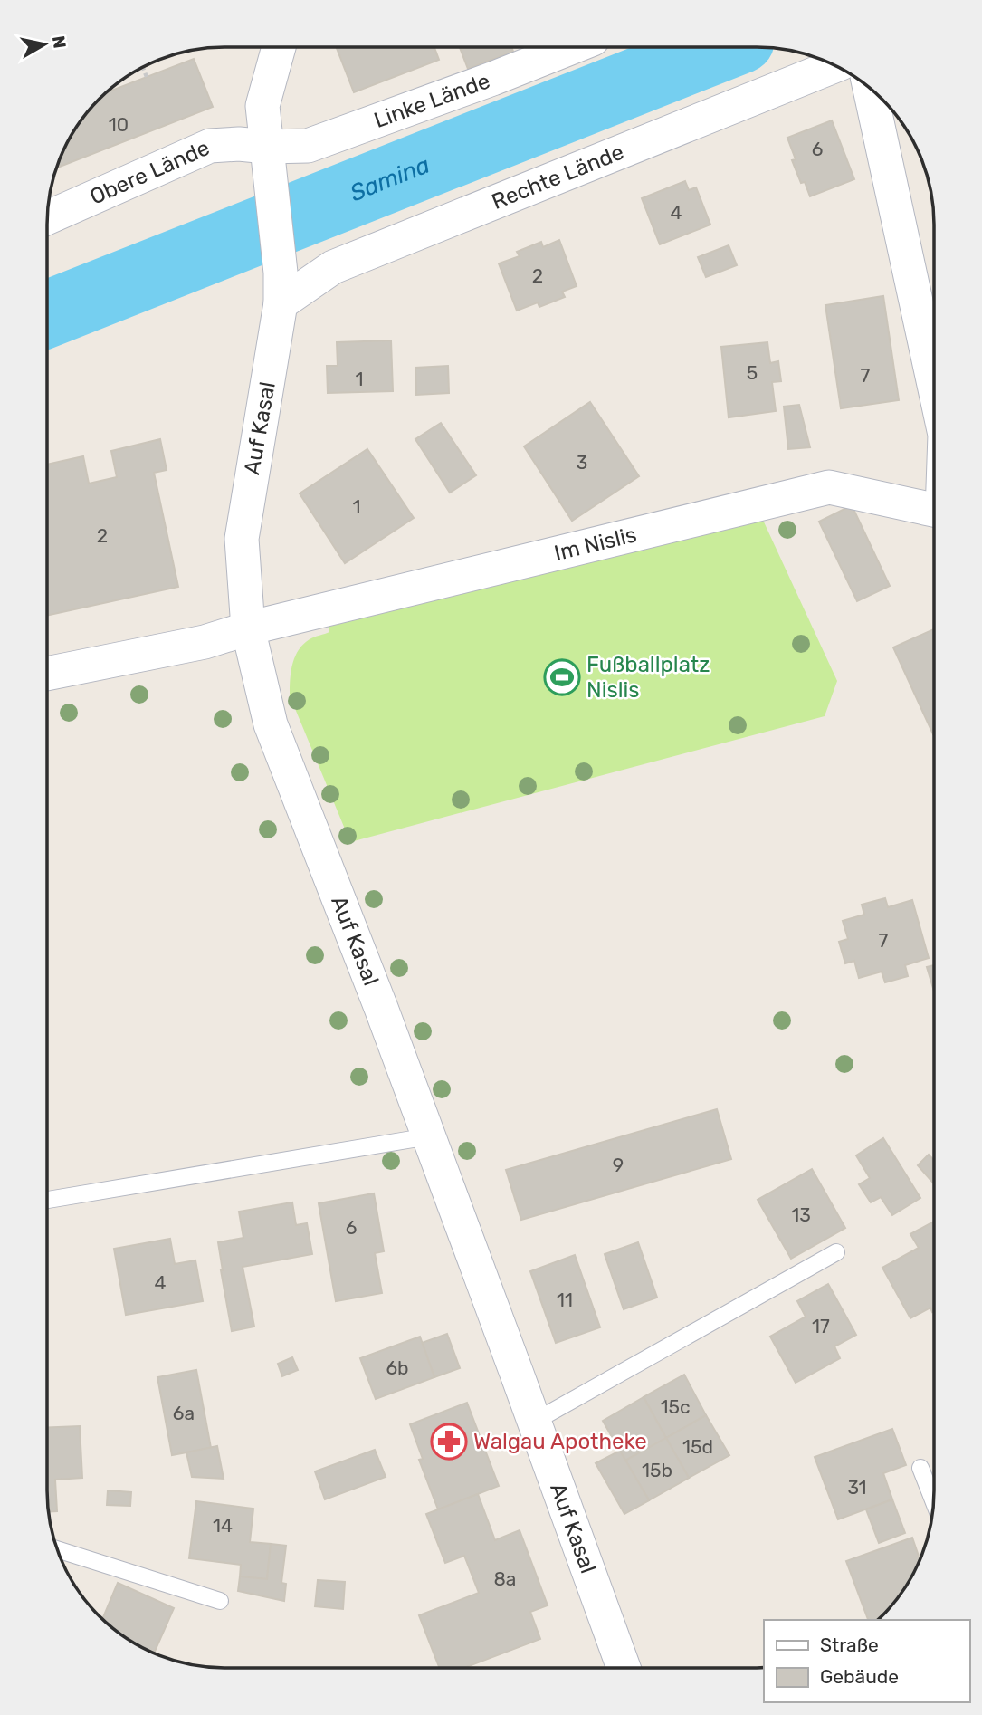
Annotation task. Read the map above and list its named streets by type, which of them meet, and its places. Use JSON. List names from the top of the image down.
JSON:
{
  "streets": {
    "street": [
      "Linke Lände",
      "Obere Lände",
      "Rechte Lände",
      "Auf Kasal",
      "Im Nislis"
    ]
  },
  "crossings": [
    ["Linke Lände", "Obere Lände"],
    ["Linke Lände", "Auf Kasal"],
    ["Obere Lände", "Auf Kasal"],
    ["Rechte Lände", "Auf Kasal"],
    ["Auf Kasal", "Im Nislis"]
  ],
  "water": ["Samina"],
  "places": {
    "sports": ["Fußballplatz Nislis"],
    "pharmacy": ["Walgau Apotheke"]
  },
  "house_numbers": [
    "10",
    "6",
    "4",
    "2",
    "5",
    "7",
    "1",
    "3",
    "1",
    "2",
    "7",
    "9",
    "13",
    "6",
    "4",
    "11",
    "17",
    "6b",
    "15c",
    "6a",
    "15d",
    "15b",
    "31",
    "14",
    "8a"
  ],
  "legend": ["Straße", "Gebäude"],
  "north": "right"
}
